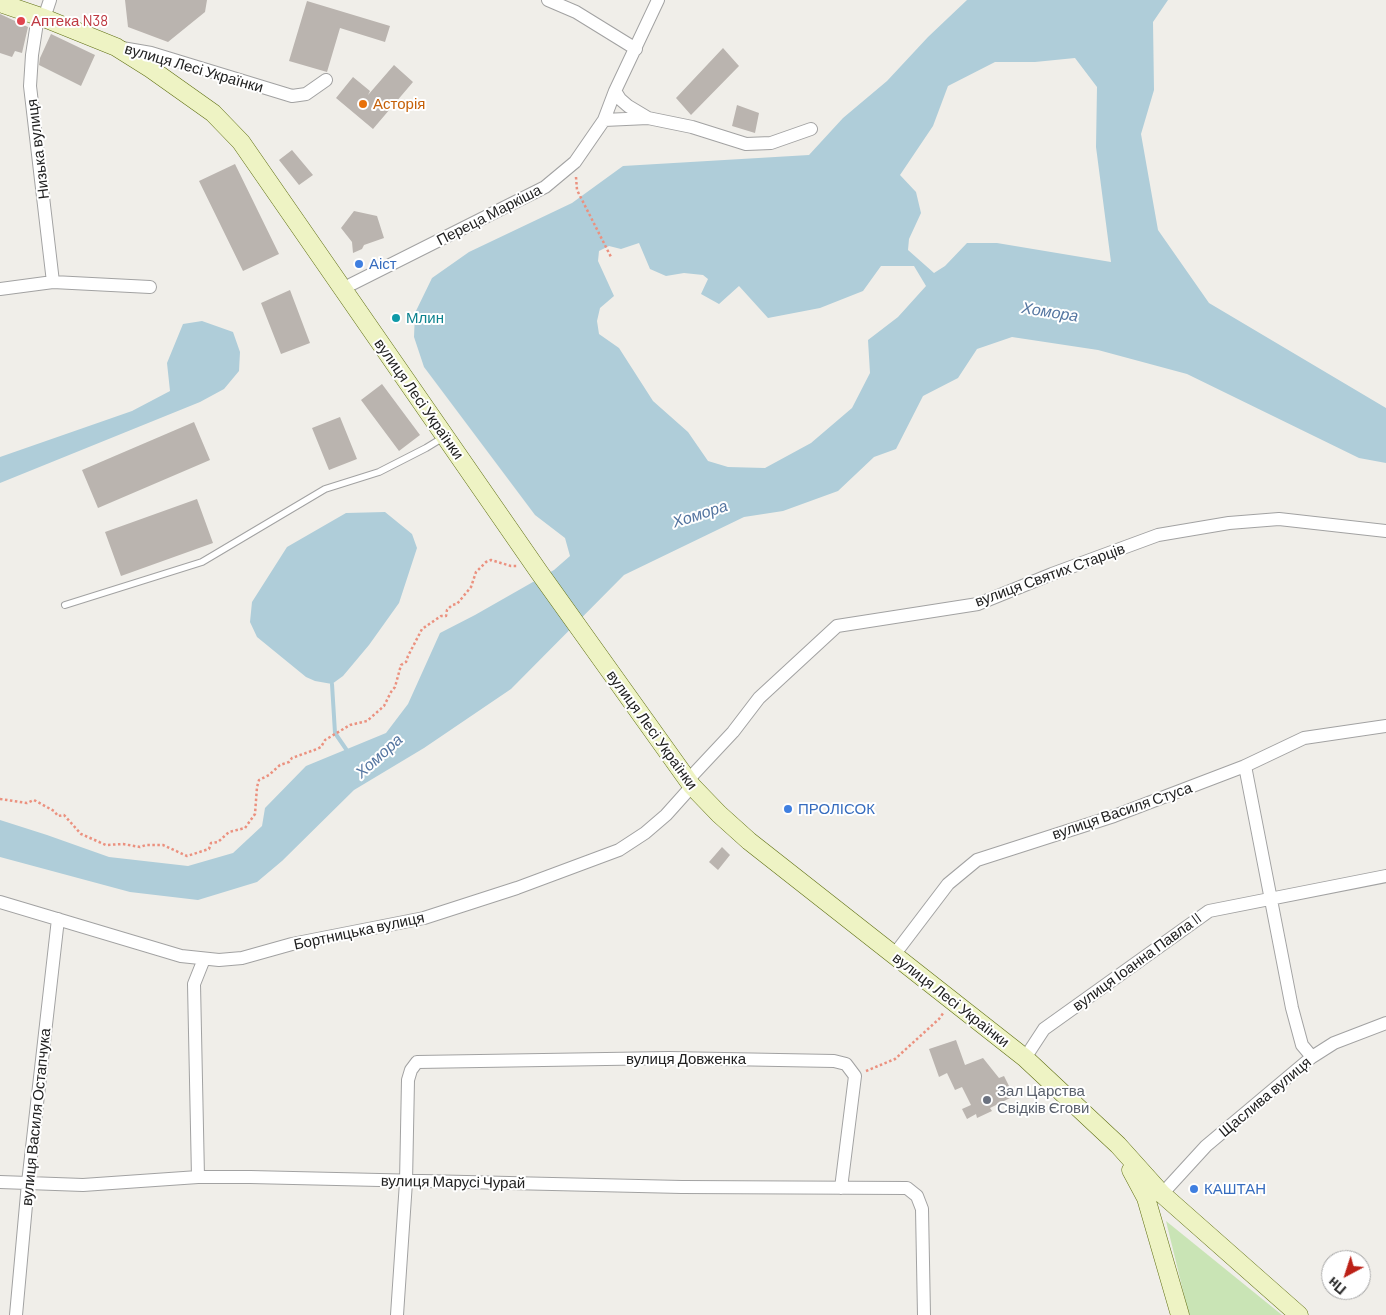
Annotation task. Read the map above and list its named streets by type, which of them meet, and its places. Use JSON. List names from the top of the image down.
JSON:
{
  "streets": {
    "main road": ["вулиця Лесі Українки"],
    "street": [
      "Низька вулиця",
      "Переца Маркіша",
      "вулиця Святих Старців",
      "вулиця Василя Стуса",
      "Бортницька вулиця",
      "вулиця Іоанна Павла II",
      "вулиця Довженка",
      "Щаслива вулиця",
      "вулиця Василя Остапчука",
      "вулиця Марусі Чурай"
    ]
  },
  "crossings": [
    ["вулиця Лесі Українки", "Низька вулиця"],
    ["вулиця Лесі Українки", "Переца Маркіша"],
    ["вулиця Лесі Українки", "вулиця Святих Старців"],
    ["вулиця Лесі Українки", "вулиця Василя Стуса"],
    ["вулиця Лесі Українки", "Бортницька вулиця"],
    ["вулиця Лесі Українки", "вулиця Іоанна Павла II"],
    ["вулиця Лесі Українки", "Щаслива вулиця"],
    ["вулиця Святих Старців", "Бортницька вулиця"],
    ["Бортницька вулиця", "вулиця Василя Остапчука"],
    ["вулиця Довженка", "вулиця Марусі Чурай"],
    ["вулиця Василя Остапчука", "вулиця Марусі Чурай"]
  ],
  "water": ["Хомора"],
  "places": [
    "Аптека N38",
    "Асторія",
    "Аіст",
    "Млин",
    "ПРОЛІСОК",
    "Зал Царства Свідків Єгови",
    "КАШТАН"
  ],
  "north": "bottom left"
}
